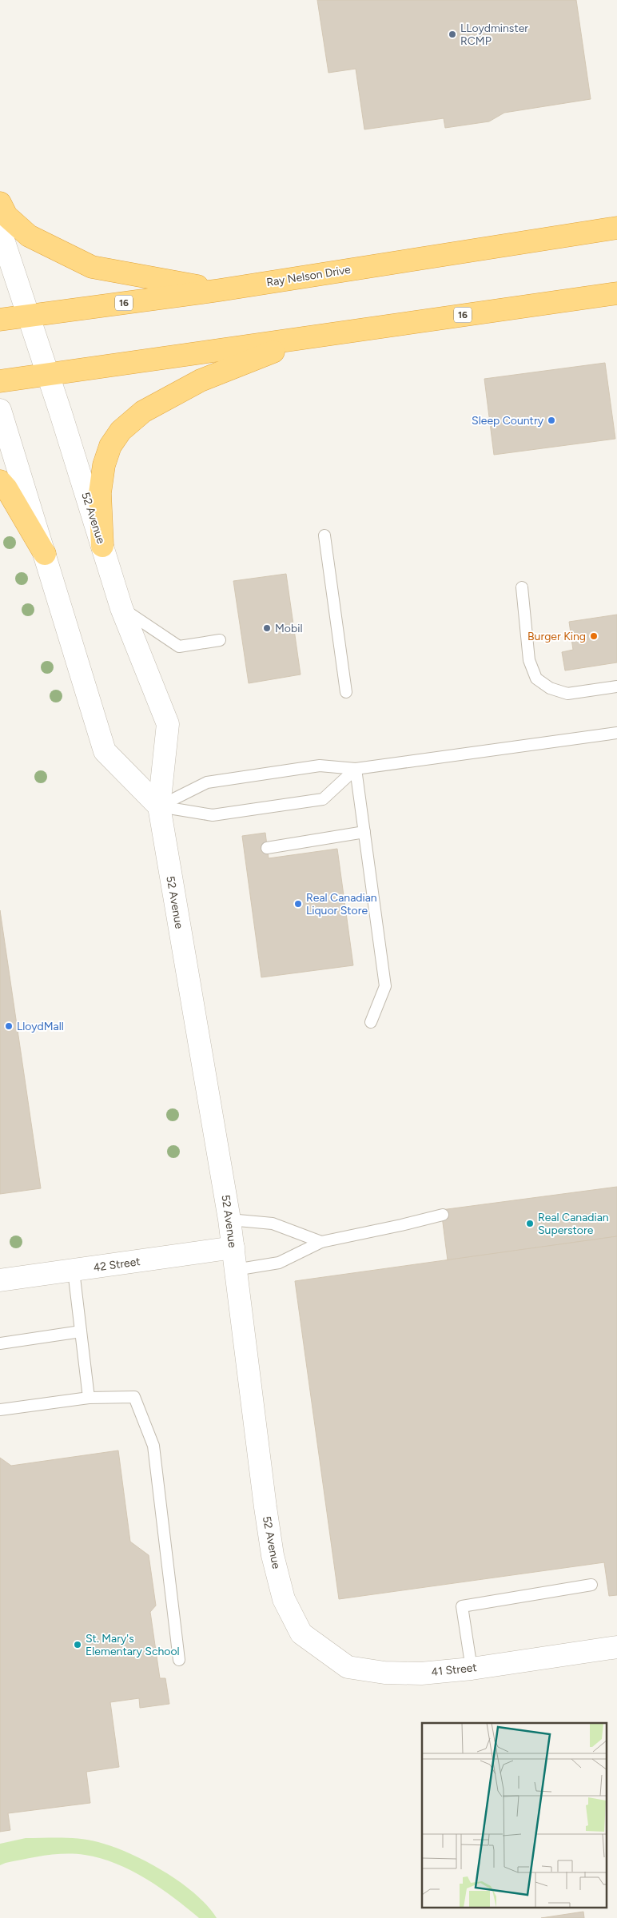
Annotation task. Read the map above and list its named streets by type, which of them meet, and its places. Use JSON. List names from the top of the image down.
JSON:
{
  "streets": {
    "highway": ["Ray Nelson Drive", "16"],
    "street": ["52 Avenue", "42 Street", "41 Street"]
  },
  "crossings": [
    ["Ray Nelson Drive", "52 Avenue"],
    ["16", "52 Avenue"],
    ["52 Avenue", "42 Street"],
    ["52 Avenue", "41 Street"]
  ],
  "places": [
    "LLoydminster RCMP",
    "Sleep Country",
    "Mobil",
    "Burger King",
    "Real Canadian Liquor Store",
    "LloydMall",
    "Real Canadian Superstore",
    "St. Mary's Elementary School"
  ]
}
